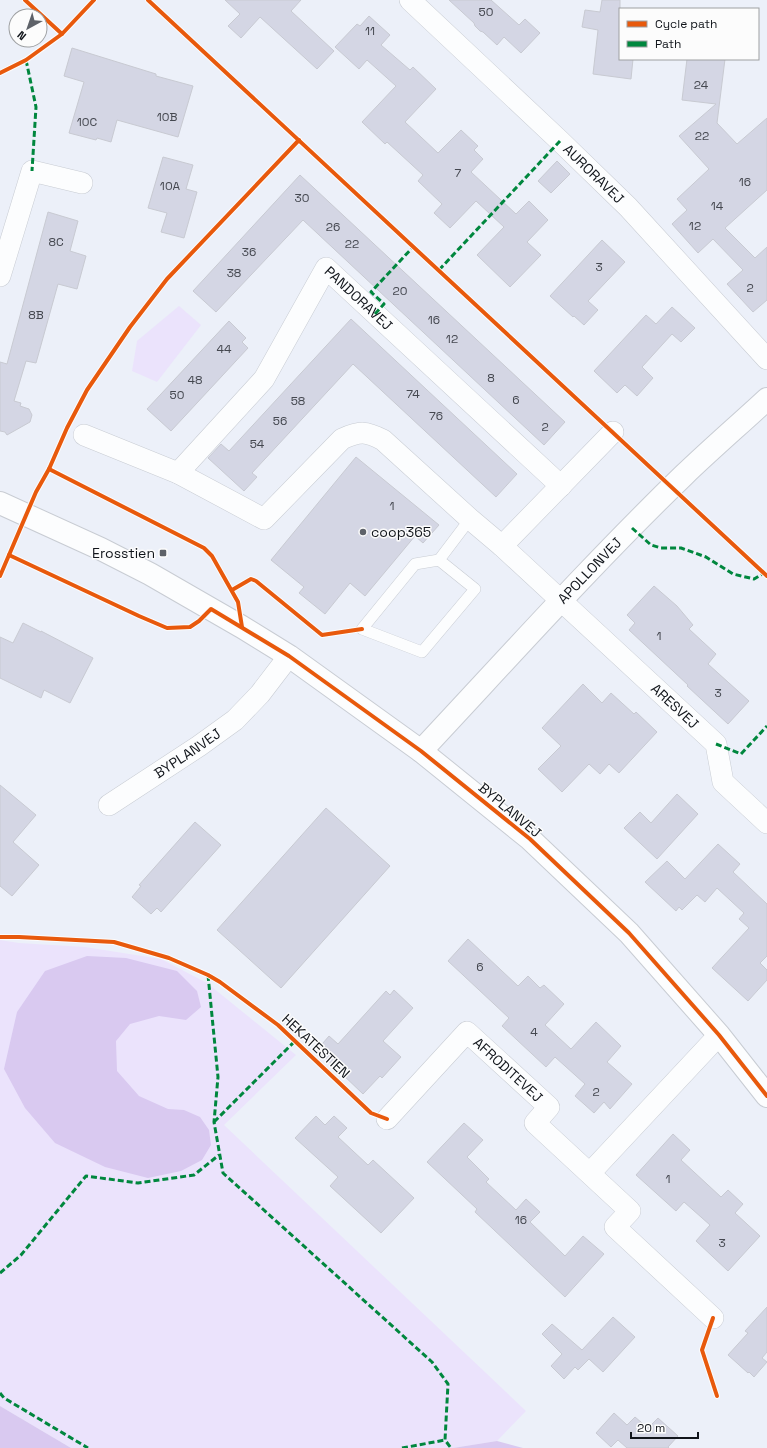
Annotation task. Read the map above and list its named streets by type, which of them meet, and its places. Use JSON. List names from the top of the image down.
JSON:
{
  "streets": {
    "street": [
      "AURORAVEJ",
      "PANDORAVEJ",
      "APOLLONVEJ",
      "ARESVEJ",
      "BYPLANVEJ",
      "AFRODITEVEJ"
    ],
    "cycle path": ["HEKATESTIEN"]
  },
  "crossings": [
    ["APOLLONVEJ", "ARESVEJ"],
    ["APOLLONVEJ", "BYPLANVEJ"]
  ],
  "places": {
    "other": ["coop365"],
    "transit": ["Erosstien"]
  },
  "house_numbers": [
    "50",
    "11",
    "24",
    "10B",
    "10C",
    "22",
    "7",
    "16",
    "10A",
    "30",
    "14",
    "12",
    "26",
    "8C",
    "22",
    "36",
    "3",
    "38",
    "2",
    "20",
    "8B",
    "16",
    "12",
    "44",
    "8",
    "48",
    "74",
    "50",
    "6",
    "58",
    "76",
    "56",
    "2",
    "54",
    "1",
    "1",
    "3",
    "6",
    "4",
    "2",
    "1",
    "16",
    "3"
  ],
  "legend": ["Cycle path", "Path"],
  "scale_bar": "20 m",
  "north": "bottom left"
}
